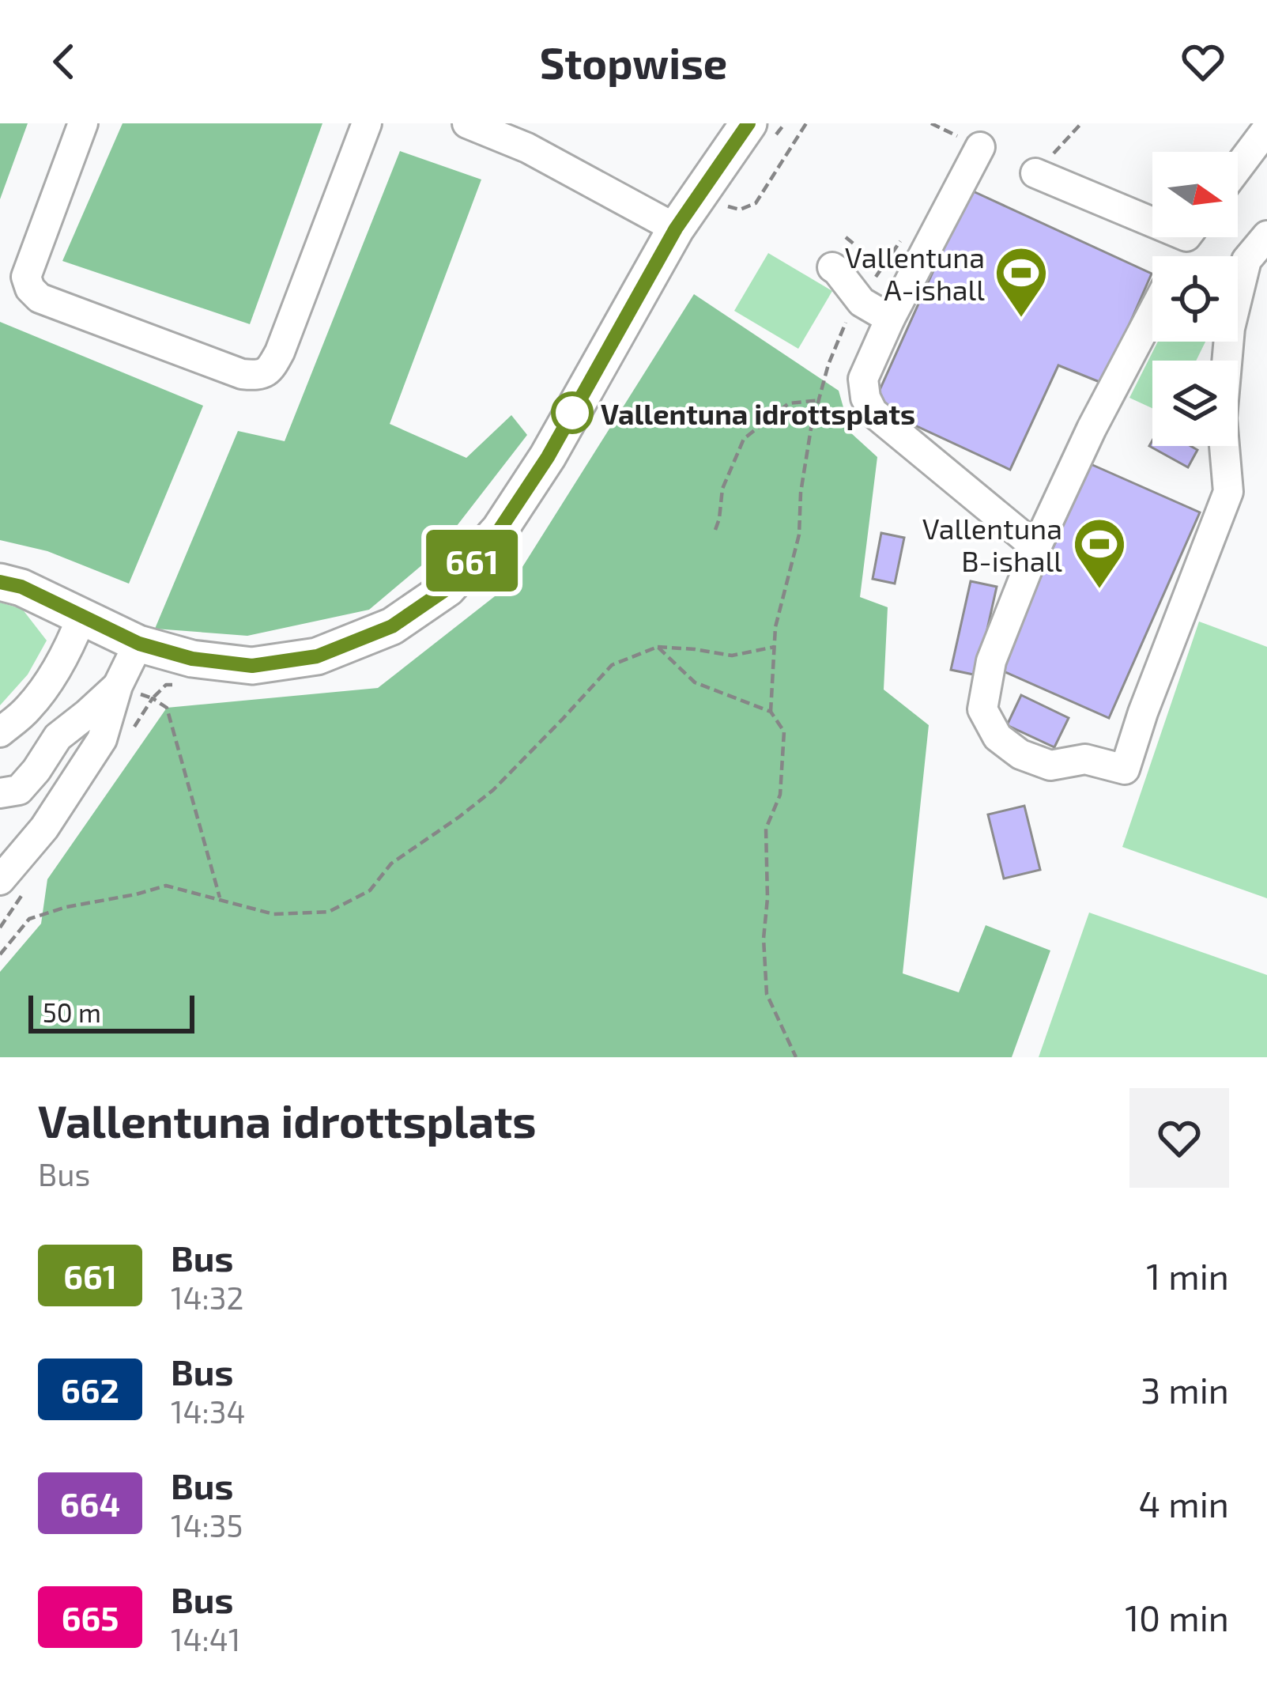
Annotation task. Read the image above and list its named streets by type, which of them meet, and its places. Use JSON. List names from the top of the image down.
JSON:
{
  "places": {
    "sports": ["Vallentuna A-ishall", "Vallentuna B-ishall"],
    "other": ["Vallentuna idrottsplats"]
  },
  "lines": ["bus line 661"],
  "scale_bar": "50 m",
  "north": "right",
  "page": {
    "header": "Stopwise",
    "on_map": "661",
    "scale": "50 m",
    "heading": ["Vallentuna idrottsplats", "Bus"],
    "list": [
      {
        "mark": "661",
        "name": "Bus",
        "note": "14:32",
        "value": "1 min"
      },
      {
        "mark": "662",
        "name": "Bus",
        "note": "14:34",
        "value": "3 min"
      },
      {
        "mark": "664",
        "name": "Bus",
        "note": "14:35",
        "value": "4 min"
      },
      {
        "mark": "665",
        "name": "Bus",
        "note": "14:41",
        "value": "10 min"
      }
    ]
  }
}
